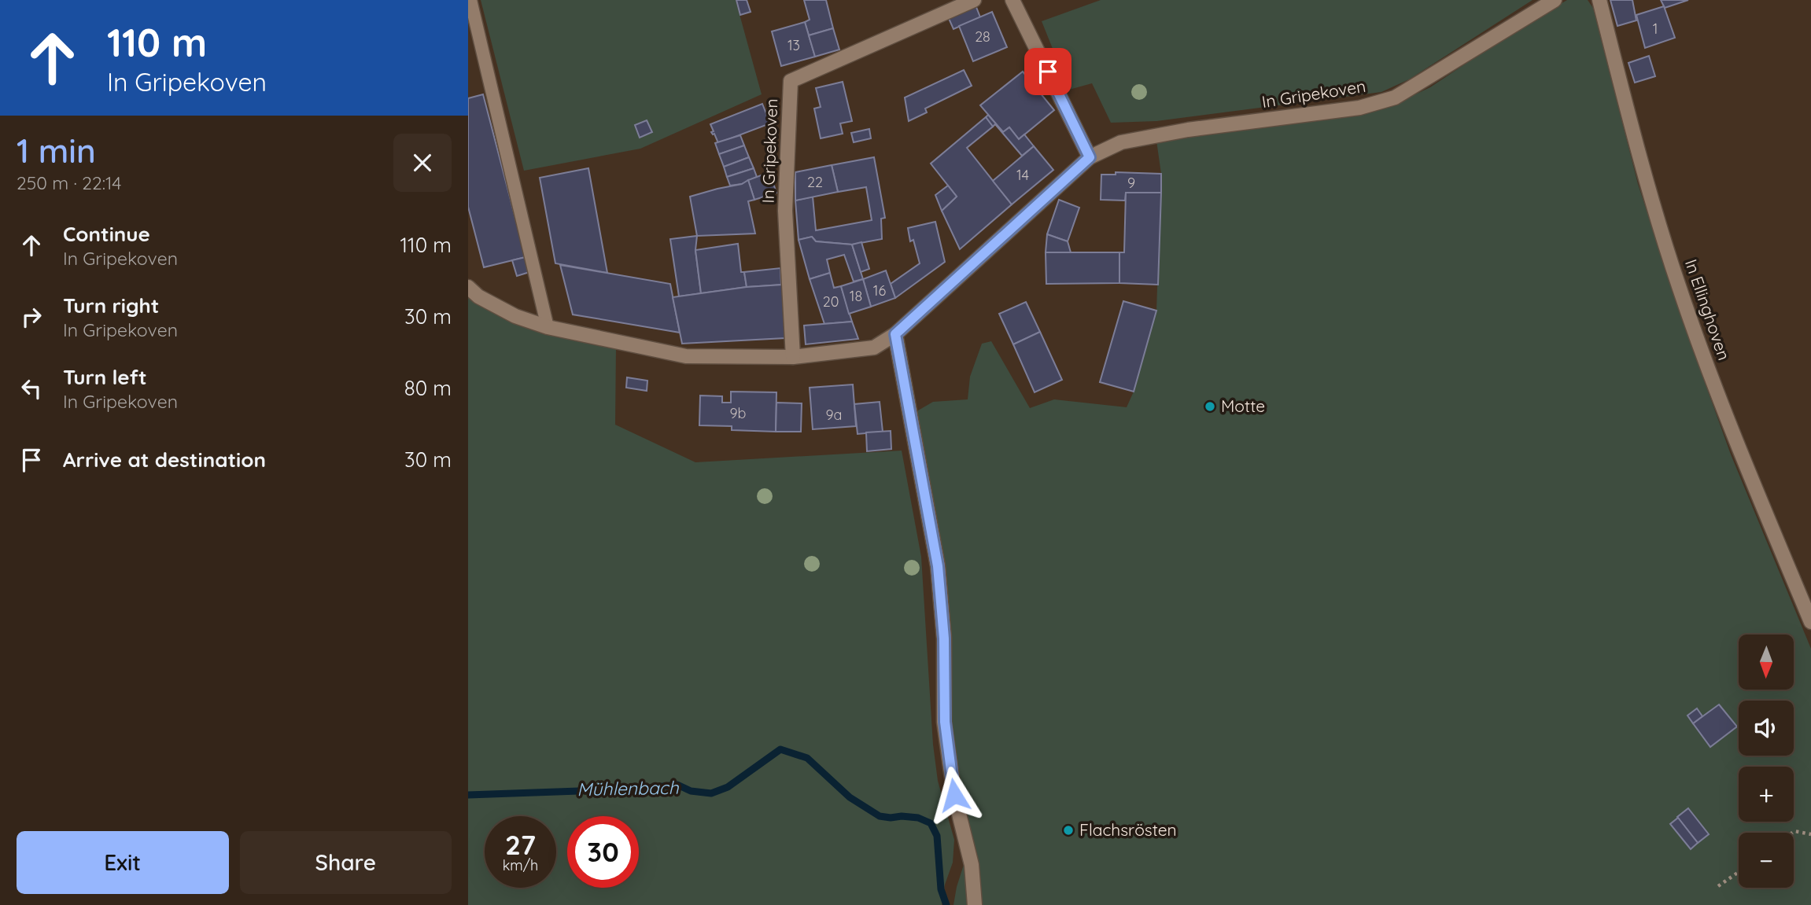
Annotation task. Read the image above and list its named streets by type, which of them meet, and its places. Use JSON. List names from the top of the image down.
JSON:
{
  "streets": {
    "street": ["In Gripekoven", "In Ellinghoven"]
  },
  "water": ["Mühlenbach"],
  "places": ["Motte", "Flachsrösten"],
  "house_numbers": [
    "1",
    "28",
    "13",
    "14",
    "22",
    "9",
    "16",
    "18",
    "20",
    "9b",
    "9a"
  ],
  "north": "bottom",
  "page": {
    "turn": ["110 m", "In Gripekoven"],
    "heading": ["1 min", "250 m · 22:14"],
    "list": [
      {
        "name": "Continue",
        "note": "In Gripekoven",
        "value": "110 m"
      },
      {
        "name": "Turn right",
        "note": "In Gripekoven",
        "value": "30 m"
      },
      {
        "name": "Turn left",
        "note": "In Gripekoven",
        "value": "80 m"
      },
      {
        "name": "Arrive at destination",
        "value": "30 m"
      }
    ],
    "map_buttons": ["+", "−"],
    "speed": "27 km/h",
    "limit": "30",
    "buttons": ["Exit", "Share"]
  }
}
